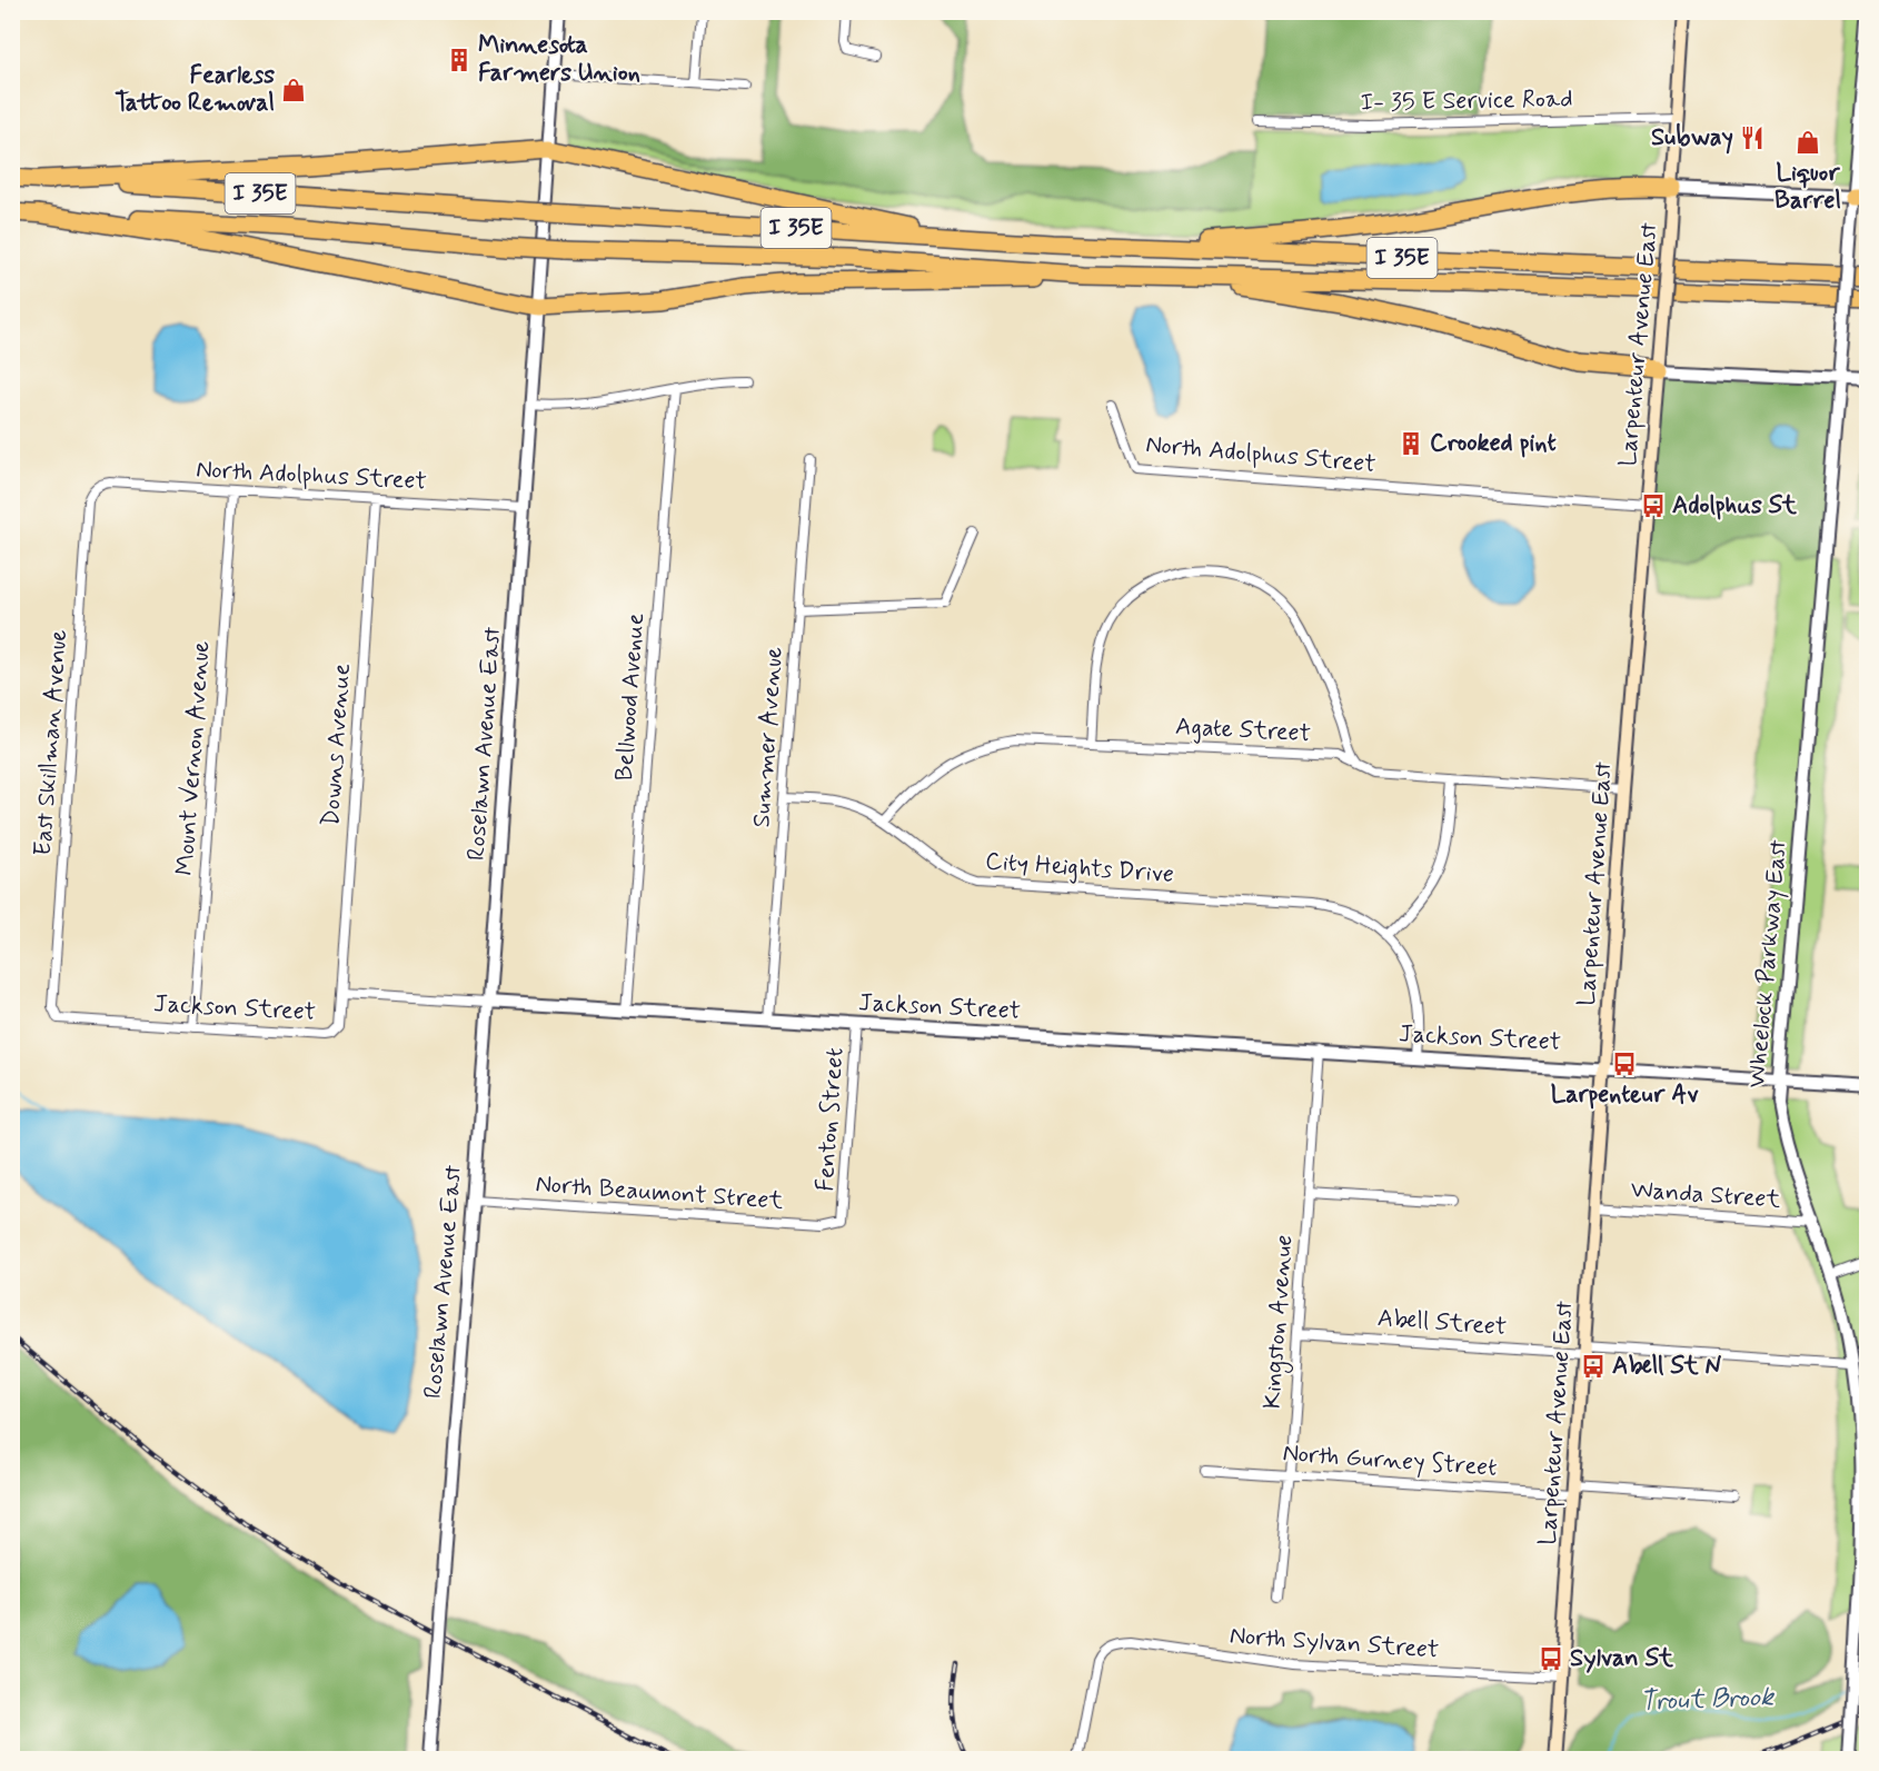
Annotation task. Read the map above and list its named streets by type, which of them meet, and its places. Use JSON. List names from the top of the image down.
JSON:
{
  "streets": {
    "highway": ["I 35E"],
    "main road": ["Larpenteur Avenue East"],
    "street": [
      "I- 35 E Service Road",
      "North Adolphus Street",
      "Bellwood Avenue",
      "Agate Street",
      "Summer Avenue",
      "East Skillman Avenue",
      "Roselawn Avenue East",
      "Downs Avenue",
      "Mount Vernon Avenue",
      "City Heights Drive",
      "Wheelock Parkway East",
      "Jackson Street",
      "Fenton Street",
      "North Beaumont Street",
      "Wanda Street",
      "Kingston Avenue",
      "Abell Street",
      "North Gurney Street",
      "North Sylvan Street"
    ]
  },
  "crossings": [
    ["I- 35 E Service Road", "Larpenteur Avenue East"],
    ["Larpenteur Avenue East", "North Adolphus Street"],
    ["Larpenteur Avenue East", "Agate Street"],
    ["Larpenteur Avenue East", "Jackson Street"],
    ["Larpenteur Avenue East", "Wanda Street"],
    ["Larpenteur Avenue East", "Abell Street"],
    ["Larpenteur Avenue East", "North Gurney Street"],
    ["Larpenteur Avenue East", "North Sylvan Street"],
    ["North Adolphus Street", "East Skillman Avenue"],
    ["North Adolphus Street", "Roselawn Avenue East"],
    ["North Adolphus Street", "Downs Avenue"],
    ["North Adolphus Street", "Mount Vernon Avenue"],
    ["Bellwood Avenue", "Jackson Street"],
    ["Agate Street", "City Heights Drive"],
    ["Summer Avenue", "City Heights Drive"],
    ["Summer Avenue", "Jackson Street"],
    ["East Skillman Avenue", "Jackson Street"],
    ["Roselawn Avenue East", "Jackson Street"],
    ["Roselawn Avenue East", "North Beaumont Street"],
    ["Downs Avenue", "Jackson Street"],
    ["Mount Vernon Avenue", "Jackson Street"],
    ["Wheelock Parkway East", "Jackson Street"],
    ["Wheelock Parkway East", "Wanda Street"],
    ["Wheelock Parkway East", "Abell Street"],
    ["Jackson Street", "Fenton Street"],
    ["Jackson Street", "Kingston Avenue"],
    ["Fenton Street", "North Beaumont Street"],
    ["Kingston Avenue", "Abell Street"],
    ["Kingston Avenue", "North Gurney Street"]
  ],
  "water": ["Trout Brook"],
  "places": {
    "building": ["Minnesota Farmers Union", "Crooked pint"],
    "shop": ["Fearless Tattoo Removal", "Liquor Barrel"],
    "restaurant": ["Subway"],
    "bus stop": [
      "Adolphus St",
      "Larpenteur Av",
      "Abell St N",
      "Sylvan St"
    ]
  }
}
